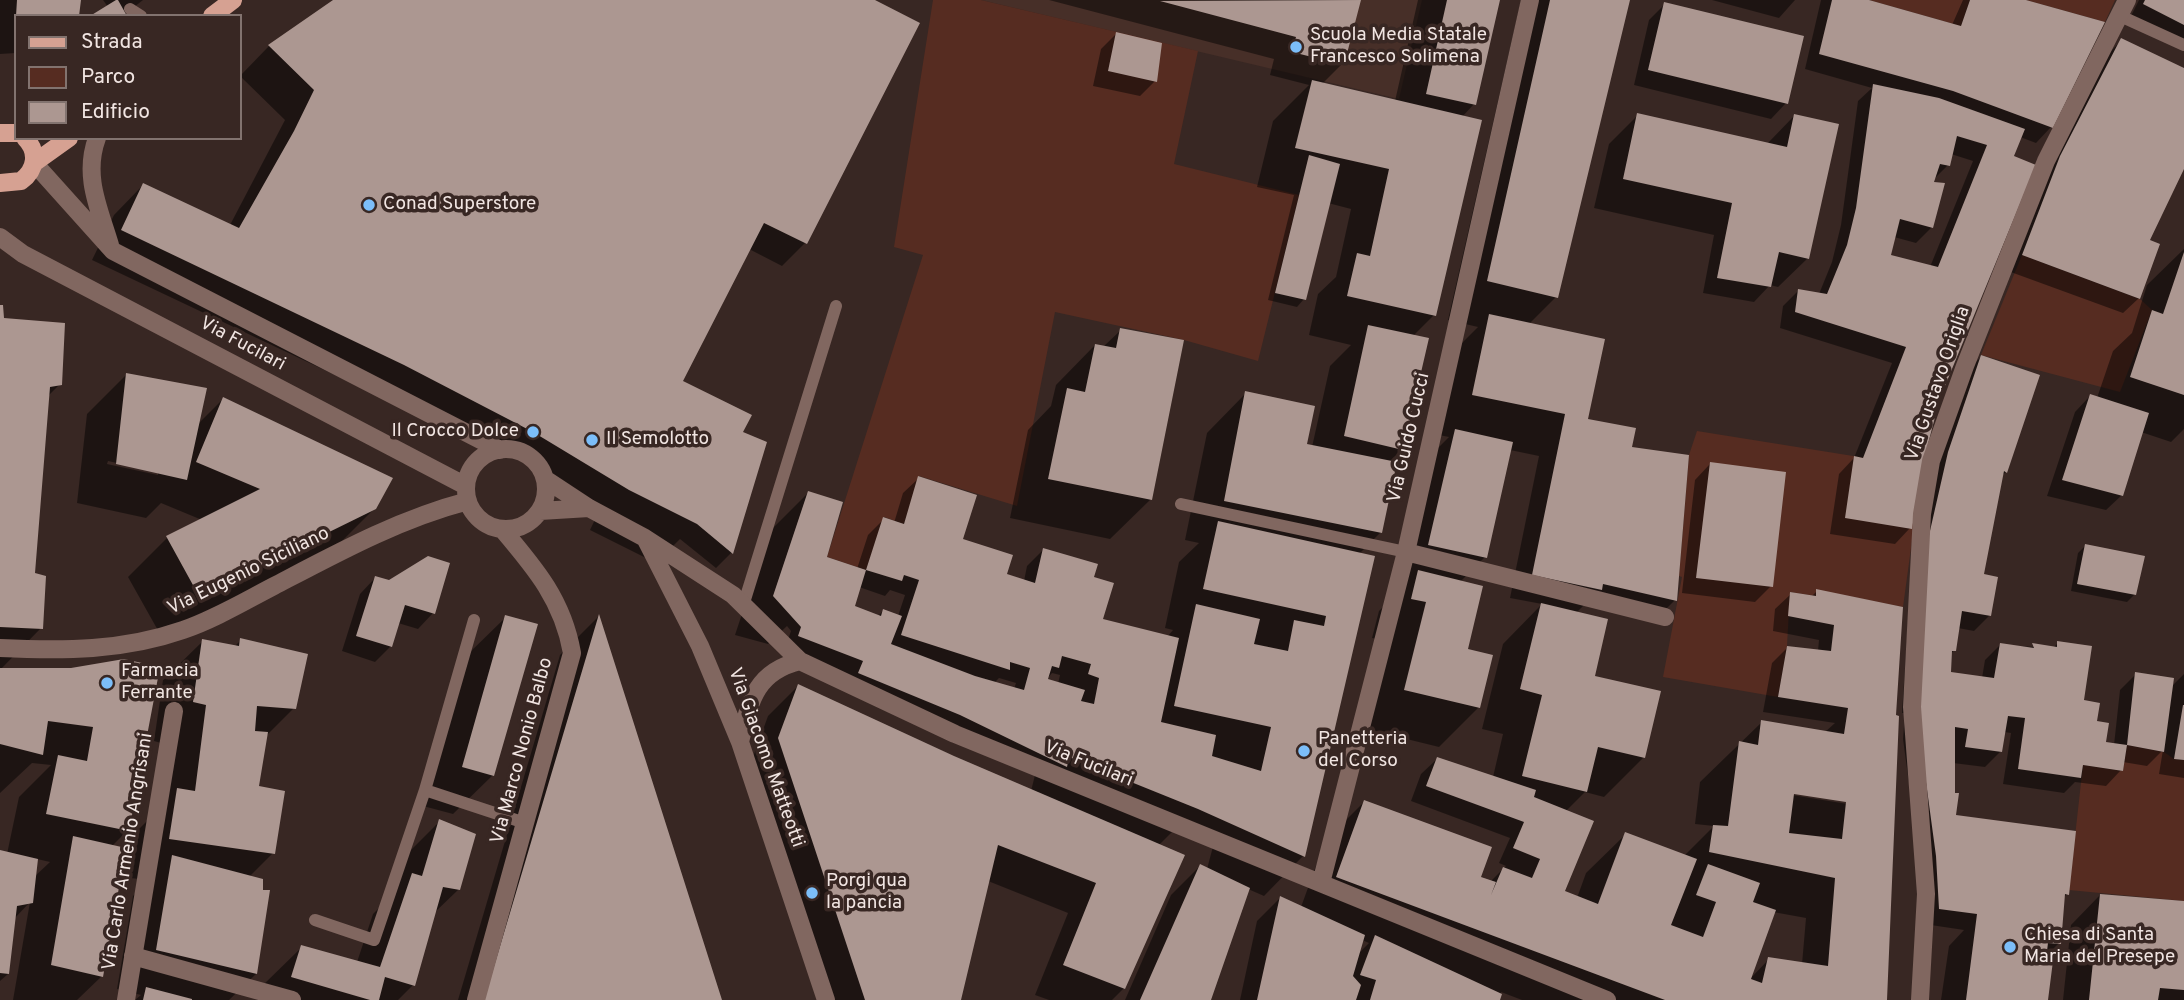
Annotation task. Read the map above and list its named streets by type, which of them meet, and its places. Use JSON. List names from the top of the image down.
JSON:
{
  "streets": {
    "street": [
      "Via Fucilari",
      "Via Gustavo Origlia",
      "Via Guido Cucci",
      "Via Eugenio Siciliano",
      "Via Marco Nonio Balbo",
      "Via Giacomo Matteotti",
      "Via Carlo Armenio Angrisani"
    ]
  },
  "crossings": [
    ["Via Fucilari", "Via Guido Cucci"],
    ["Via Fucilari", "Via Eugenio Siciliano"],
    ["Via Fucilari", "Via Marco Nonio Balbo"],
    ["Via Fucilari", "Via Giacomo Matteotti"],
    ["Via Eugenio Siciliano", "Via Marco Nonio Balbo"]
  ],
  "places": [
    "Scuola Media Statale Francesco Solimena",
    "Conad Superstore",
    "Il Crocco Dolce",
    "Il Semolotto",
    "Farmacia Ferrante",
    "Panetteria del Corso",
    "Porgi qua la pancia",
    "Chiesa di Santa Maria del Presepe"
  ],
  "legend": ["Strada", "Parco", "Edificio"]
}
